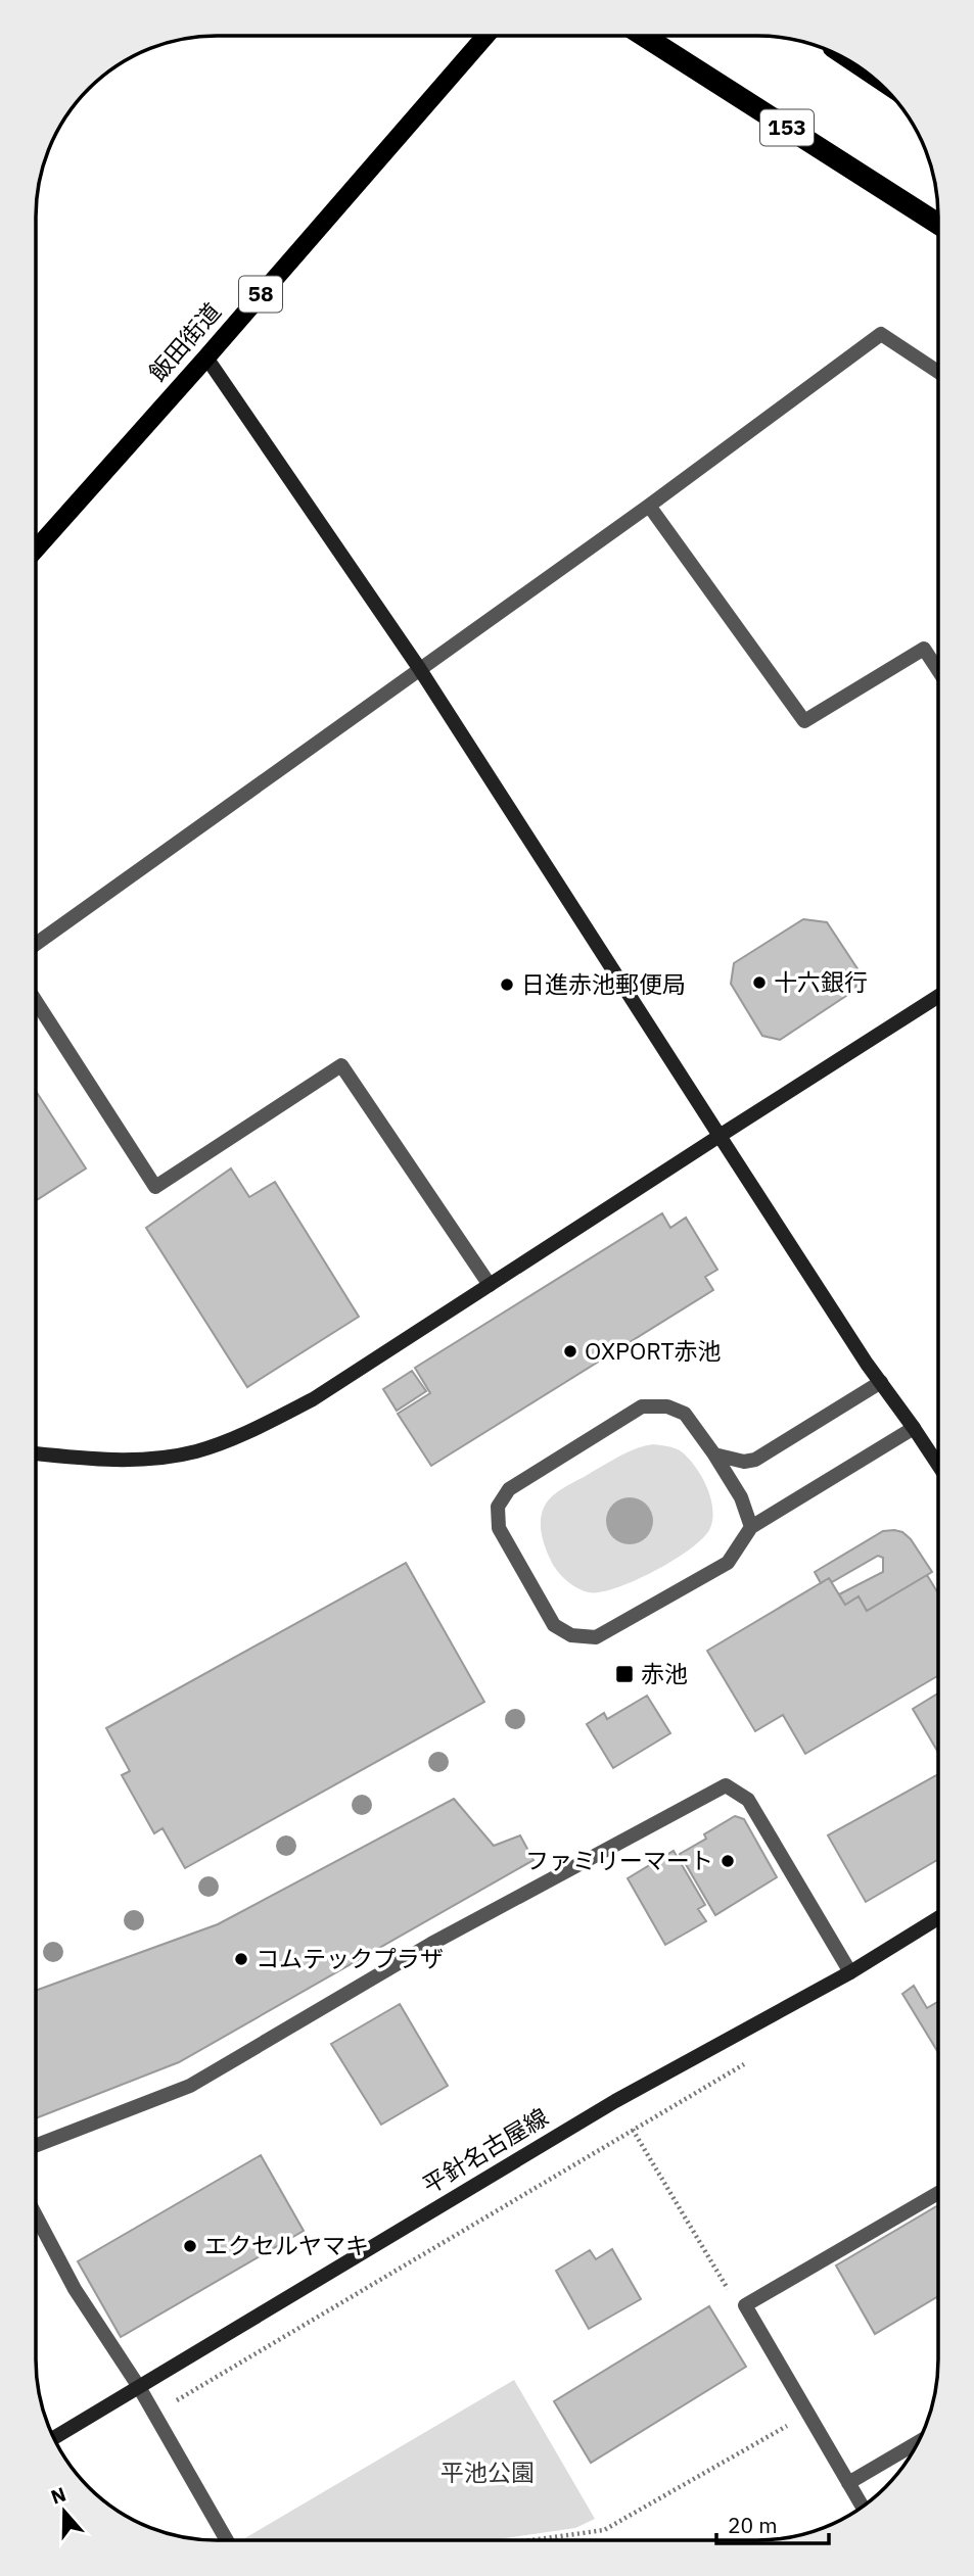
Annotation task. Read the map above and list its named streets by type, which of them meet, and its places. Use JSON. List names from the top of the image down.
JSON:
{
  "streets": {
    "highway": ["153"],
    "main road": ["58", "飯田街道"],
    "street": ["平針名古屋線"]
  },
  "parks": ["平池公園"],
  "places": {
    "other": [
      "十六銀行",
      "日進赤池郵便局",
      "OXPORT赤池",
      "ファミリーマート",
      "コムテックプラザ",
      "エクセルヤマキ"
    ],
    "transit": ["赤池"]
  },
  "scale_bar": "20 m",
  "north": "top"
}
